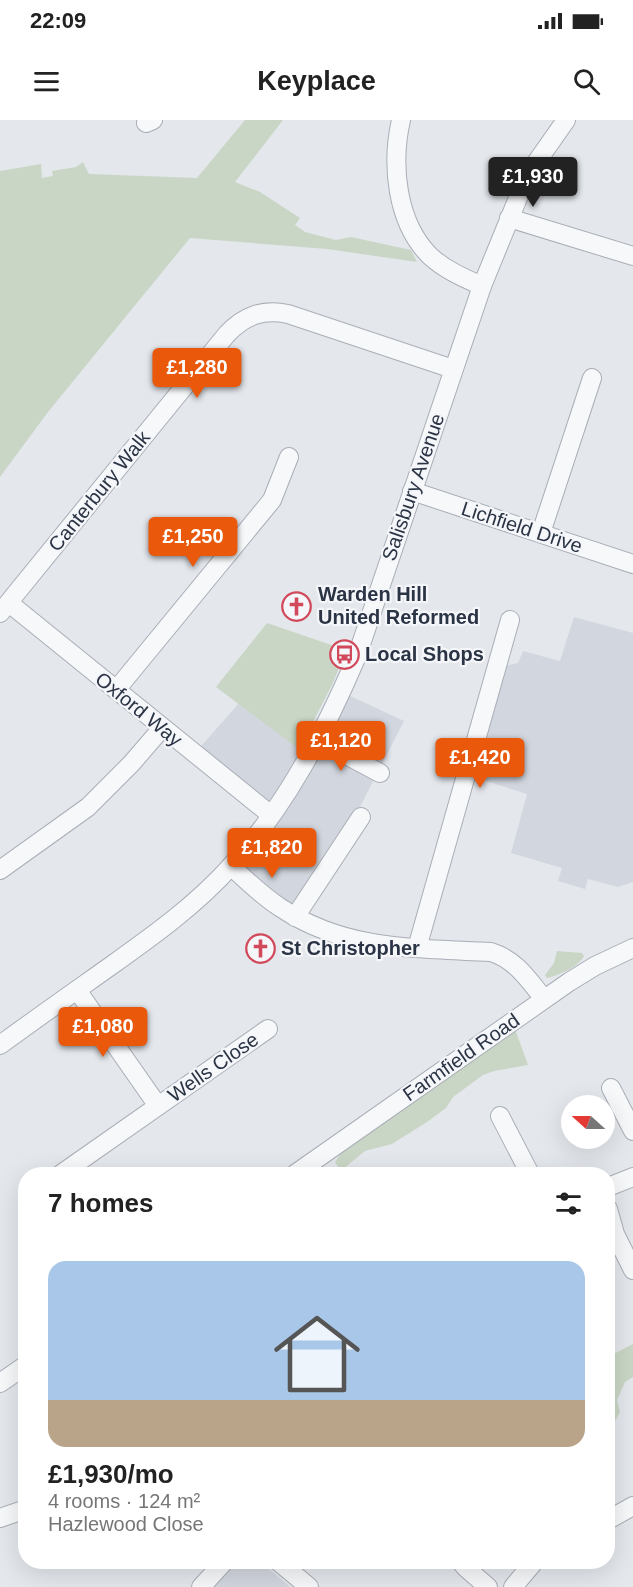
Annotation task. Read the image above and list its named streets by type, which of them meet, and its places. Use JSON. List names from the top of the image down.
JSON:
{
  "streets": {
    "street": [
      "Salisbury Avenue",
      "Canterbury Walk",
      "Lichfield Drive",
      "Oxford Way",
      "Farmfield Road",
      "Wells Close"
    ]
  },
  "crossings": [
    ["Salisbury Avenue", "Canterbury Walk"],
    ["Salisbury Avenue", "Lichfield Drive"],
    ["Salisbury Avenue", "Oxford Way"],
    ["Salisbury Avenue", "Wells Close"],
    ["Canterbury Walk", "Oxford Way"]
  ],
  "places": {
    "church": ["Warden Hill United Reformed", "St Christopher"],
    "bus stop": ["Local Shops"]
  },
  "north": "left",
  "page": {
    "status": "22:09",
    "header": "Keyplace",
    "price": [
      "£1,930",
      "£1,280",
      "£1,250",
      "£1,120",
      "£1,420",
      "£1,820",
      "£1,080"
    ],
    "heading": "7 homes",
    "list": [
      {
        "name": "£1,930/mo",
        "note": "4 rooms · 124 m² · Hazlewood Close"
      }
    ]
  }
}
